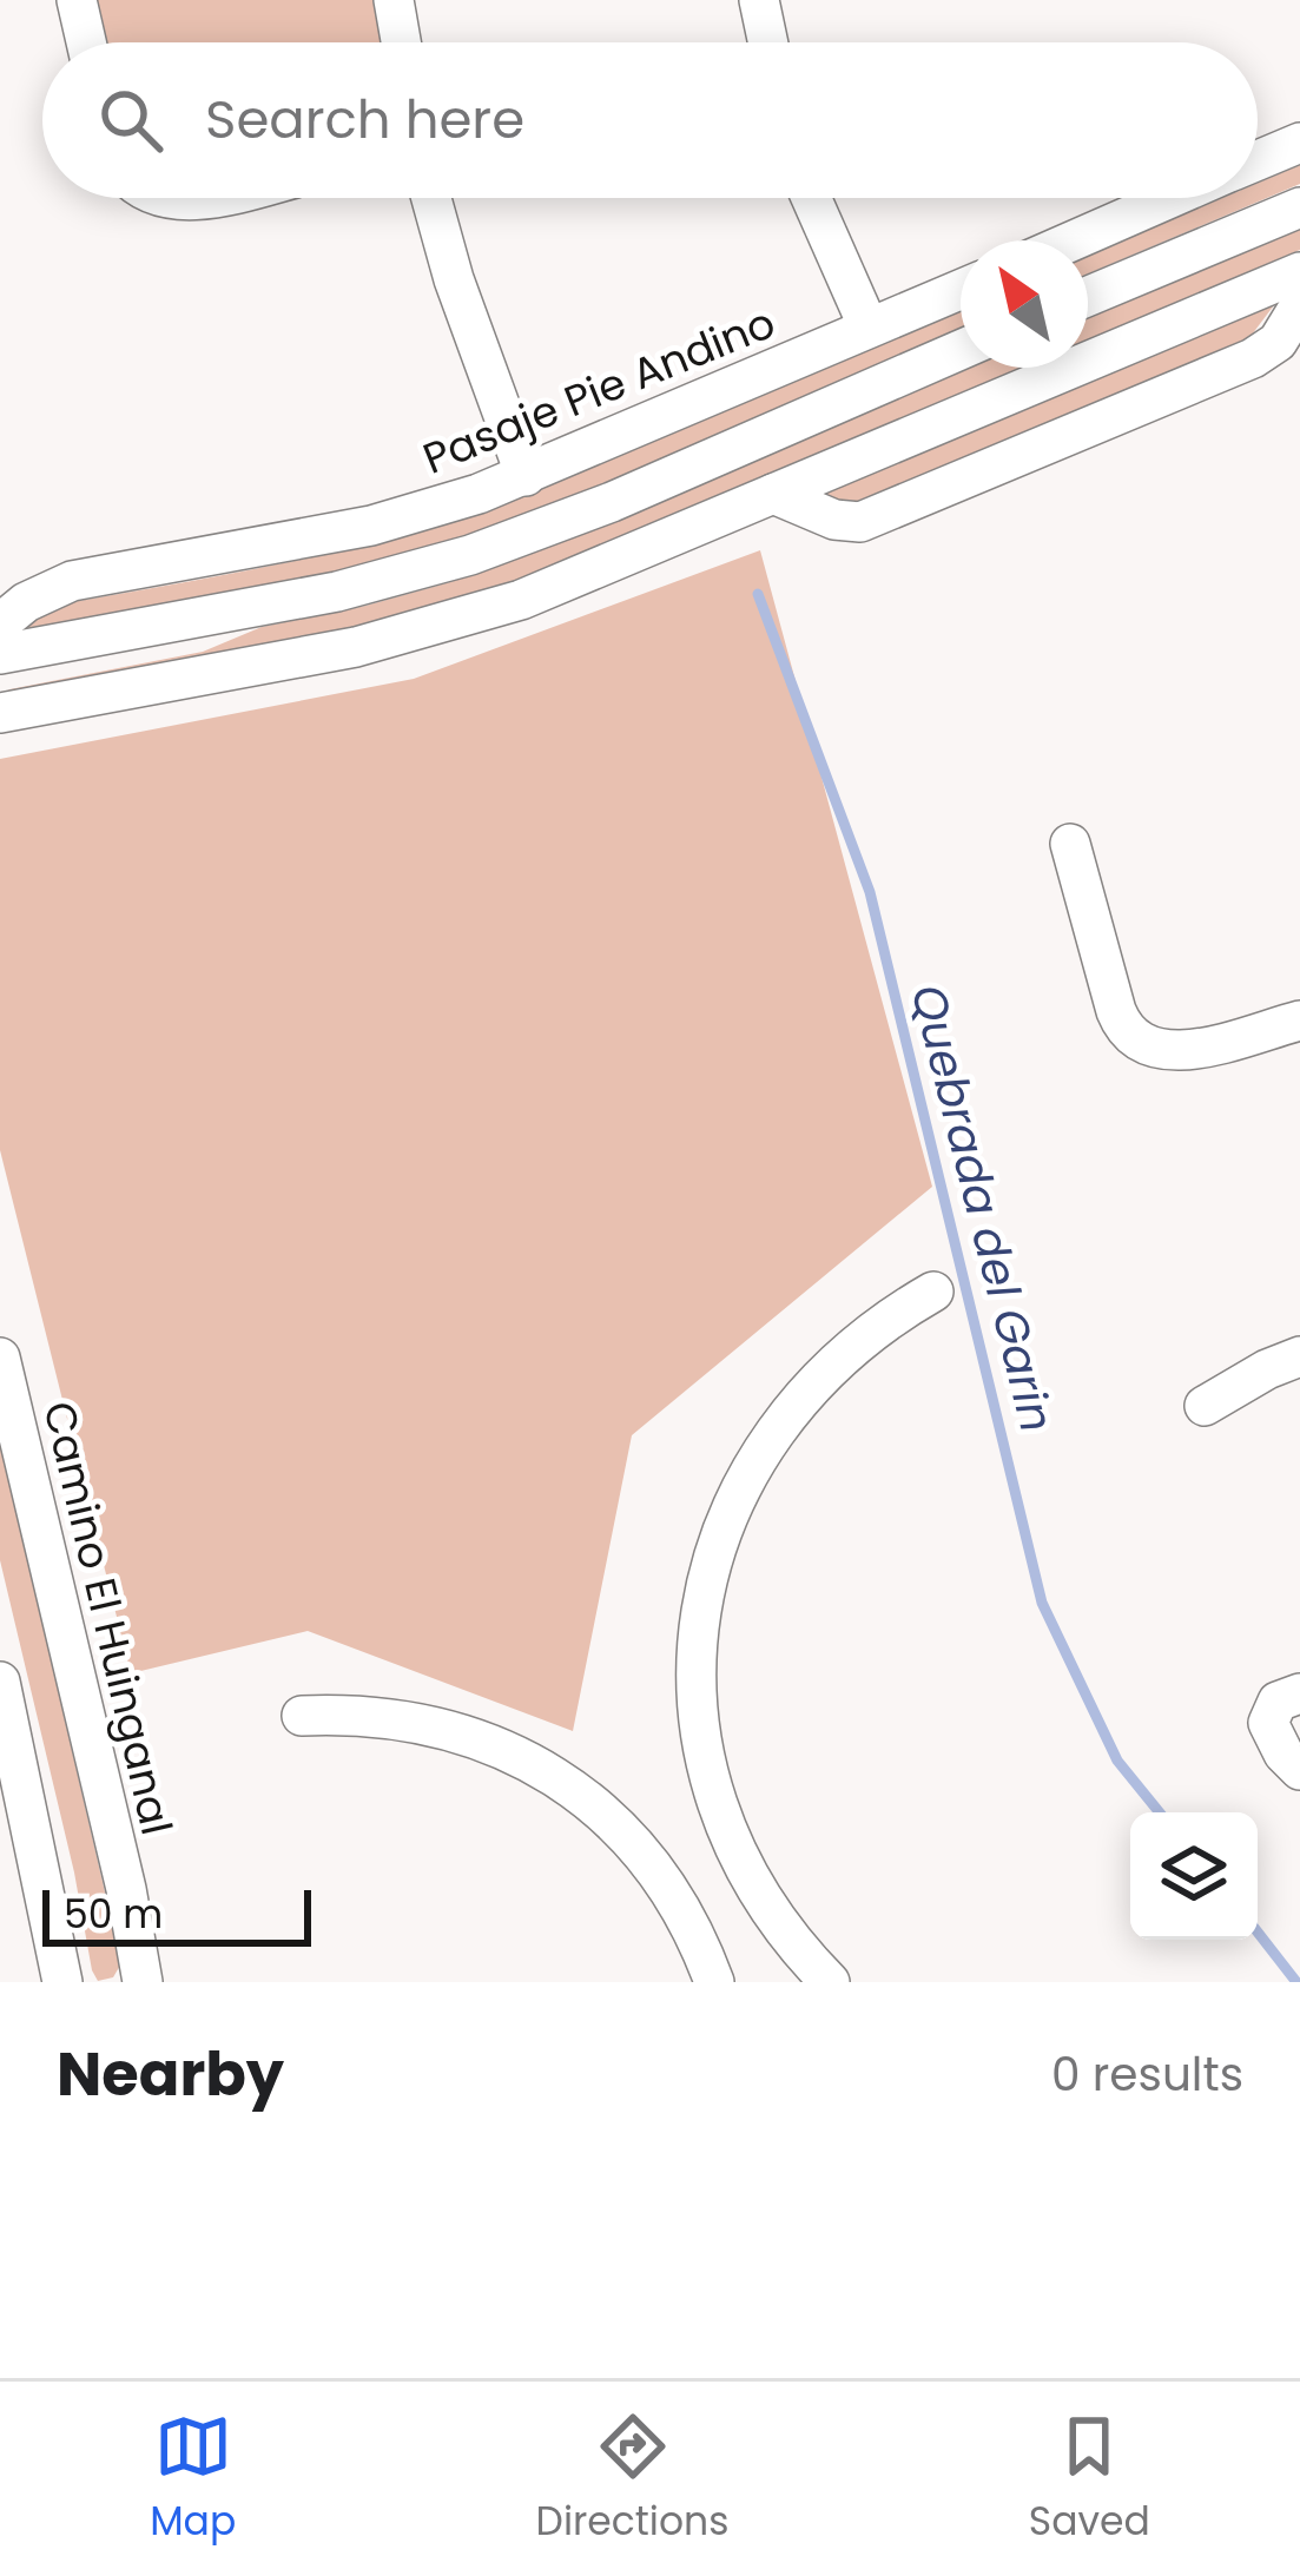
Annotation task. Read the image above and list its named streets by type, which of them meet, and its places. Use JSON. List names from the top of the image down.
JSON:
{
  "streets": {
    "street": ["Pasaje Pie Andino", "Camino El Huinganal"]
  },
  "water": ["Quebrada del Garin"],
  "scale_bar": "50 m",
  "north": "top left",
  "page": {
    "search": "Search here",
    "scale": "50 m",
    "heading": ["Nearby", "0 results"],
    "nav": ["Map", "Directions", "Saved"]
  }
}
